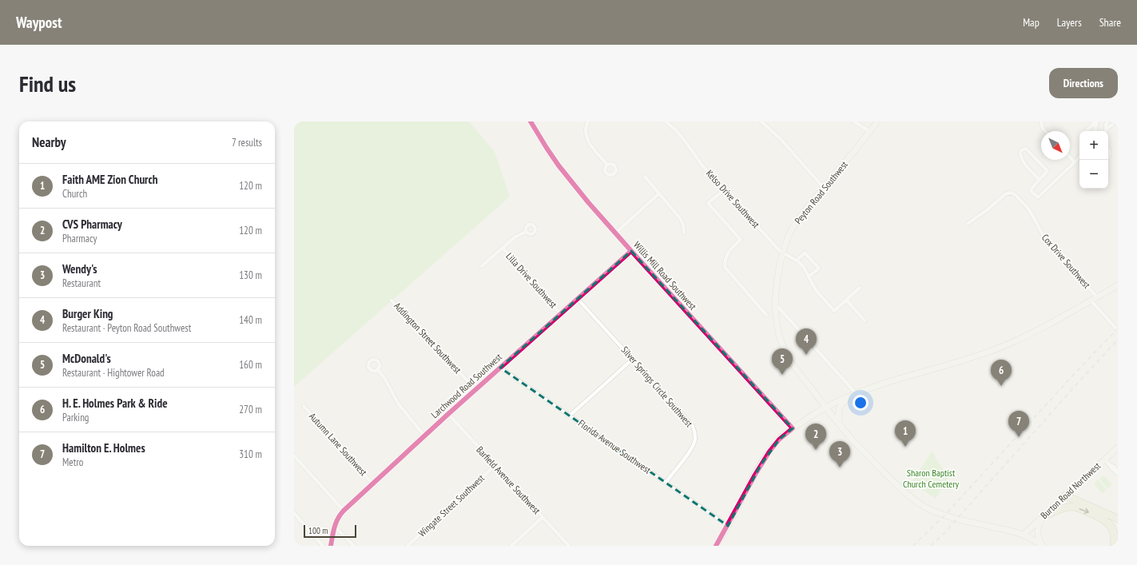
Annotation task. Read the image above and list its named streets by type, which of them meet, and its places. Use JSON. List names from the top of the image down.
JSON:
{
  "streets": {
    "main road": ["Peyton Road Southwest", "Burton Road Northwest"],
    "street": [
      "Kelso Drive Southwest",
      "Cox Drive Southwest",
      "Willis Mill Road Southwest",
      "Lilla Drive Southwest",
      "Addington Street Southwest",
      "Larchwood Road Southwest",
      "Silver Springs Circle Southwest",
      "Autumn Lane Southwest",
      "Florida Avenue Southwest",
      "Barfield Avenue Southwest",
      "Wingate Street Southwest"
    ]
  },
  "crossings": [
    ["Peyton Road Southwest", "Kelso Drive Southwest"],
    ["Peyton Road Southwest", "Burton Road Northwest"],
    ["Willis Mill Road Southwest", "Larchwood Road Southwest"],
    ["Lilla Drive Southwest", "Larchwood Road Southwest"],
    ["Addington Street Southwest", "Larchwood Road Southwest"],
    ["Larchwood Road Southwest", "Silver Springs Circle Southwest"],
    ["Larchwood Road Southwest", "Autumn Lane Southwest"],
    ["Larchwood Road Southwest", "Florida Avenue Southwest"],
    ["Larchwood Road Southwest", "Barfield Avenue Southwest"],
    ["Silver Springs Circle Southwest", "Florida Avenue Southwest"],
    ["Barfield Avenue Southwest", "Wingate Street Southwest"]
  ],
  "parks": ["Sharon Baptist Church Cemetery"],
  "scale_bar": "100 m",
  "north": "bottom right",
  "page": {
    "header": "Waypost",
    "nav": ["Map", "Layers", "Share"],
    "buttons": "Directions",
    "title": "Find us",
    "heading": ["Nearby", "7 results"],
    "map_buttons": ["+", "−"],
    "list": [
      {
        "mark": "1",
        "name": "Faith AME Zion Church",
        "note": "Church",
        "value": "120 m"
      },
      {
        "mark": "2",
        "name": "CVS Pharmacy",
        "note": "Pharmacy",
        "value": "120 m"
      },
      {
        "mark": "3",
        "name": "Wendy's",
        "note": "Restaurant",
        "value": "130 m"
      },
      {
        "mark": "4",
        "name": "Burger King",
        "note": "Restaurant · Peyton Road Southwest",
        "value": "140 m"
      },
      {
        "mark": "5",
        "name": "McDonald's",
        "note": "Restaurant · Hightower Road",
        "value": "160 m"
      },
      {
        "mark": "6",
        "name": "H. E. Holmes Park & Ride",
        "note": "Parking",
        "value": "270 m"
      },
      {
        "mark": "7",
        "name": "Hamilton E. Holmes",
        "note": "Metro",
        "value": "310 m"
      }
    ],
    "pins": [
      "4",
      "5",
      "6",
      "7",
      "1",
      "2",
      "3"
    ],
    "scale": "100 m"
  }
}
